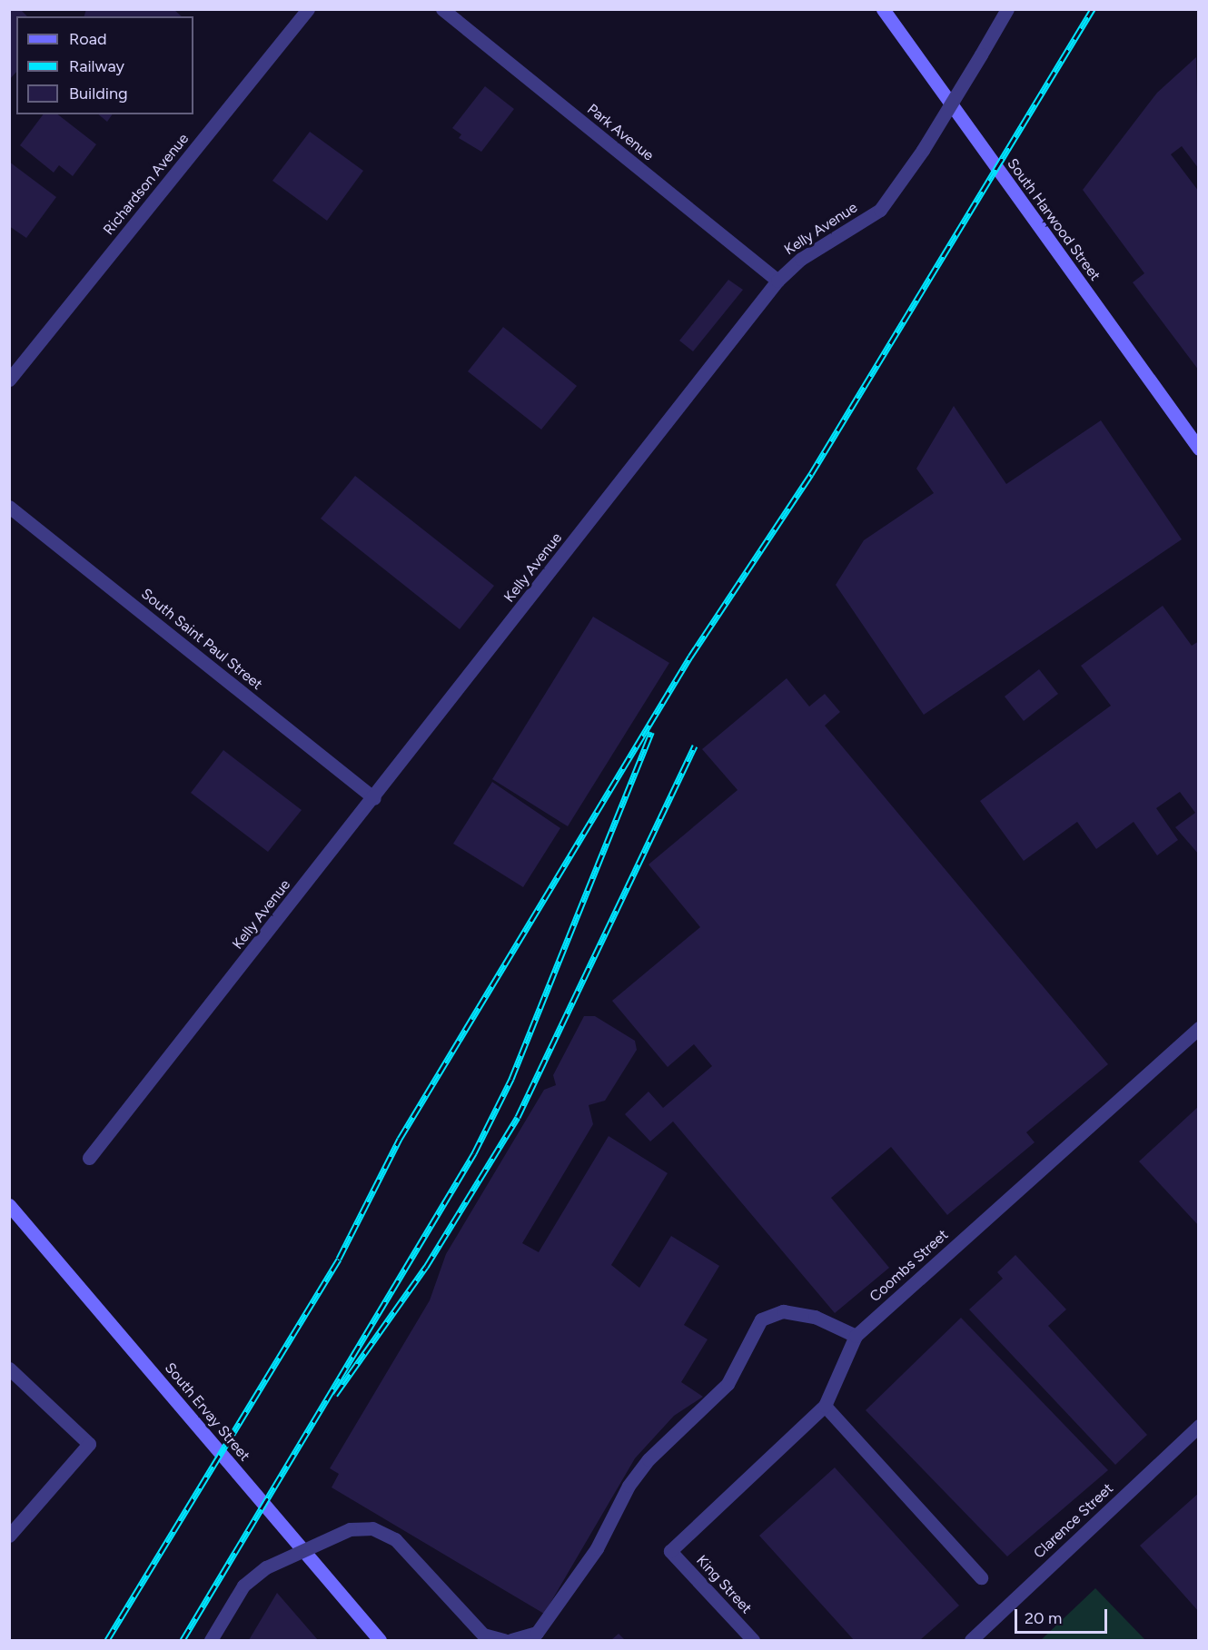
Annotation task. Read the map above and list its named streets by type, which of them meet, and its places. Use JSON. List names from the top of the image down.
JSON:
{
  "streets": {
    "main road": ["South Harwood Street", "South Ervay Street"],
    "street": [
      "Park Avenue",
      "Richardson Avenue",
      "Kelly Avenue",
      "South Saint Paul Street",
      "Coombs Street",
      "Clarence Street",
      "King Street"
    ]
  },
  "crossings": [
    ["Park Avenue", "Kelly Avenue"],
    ["Kelly Avenue", "South Saint Paul Street"],
    ["Coombs Street", "King Street"]
  ],
  "legend": ["Road", "Railway", "Building"],
  "scale_bar": "20 m"
}
